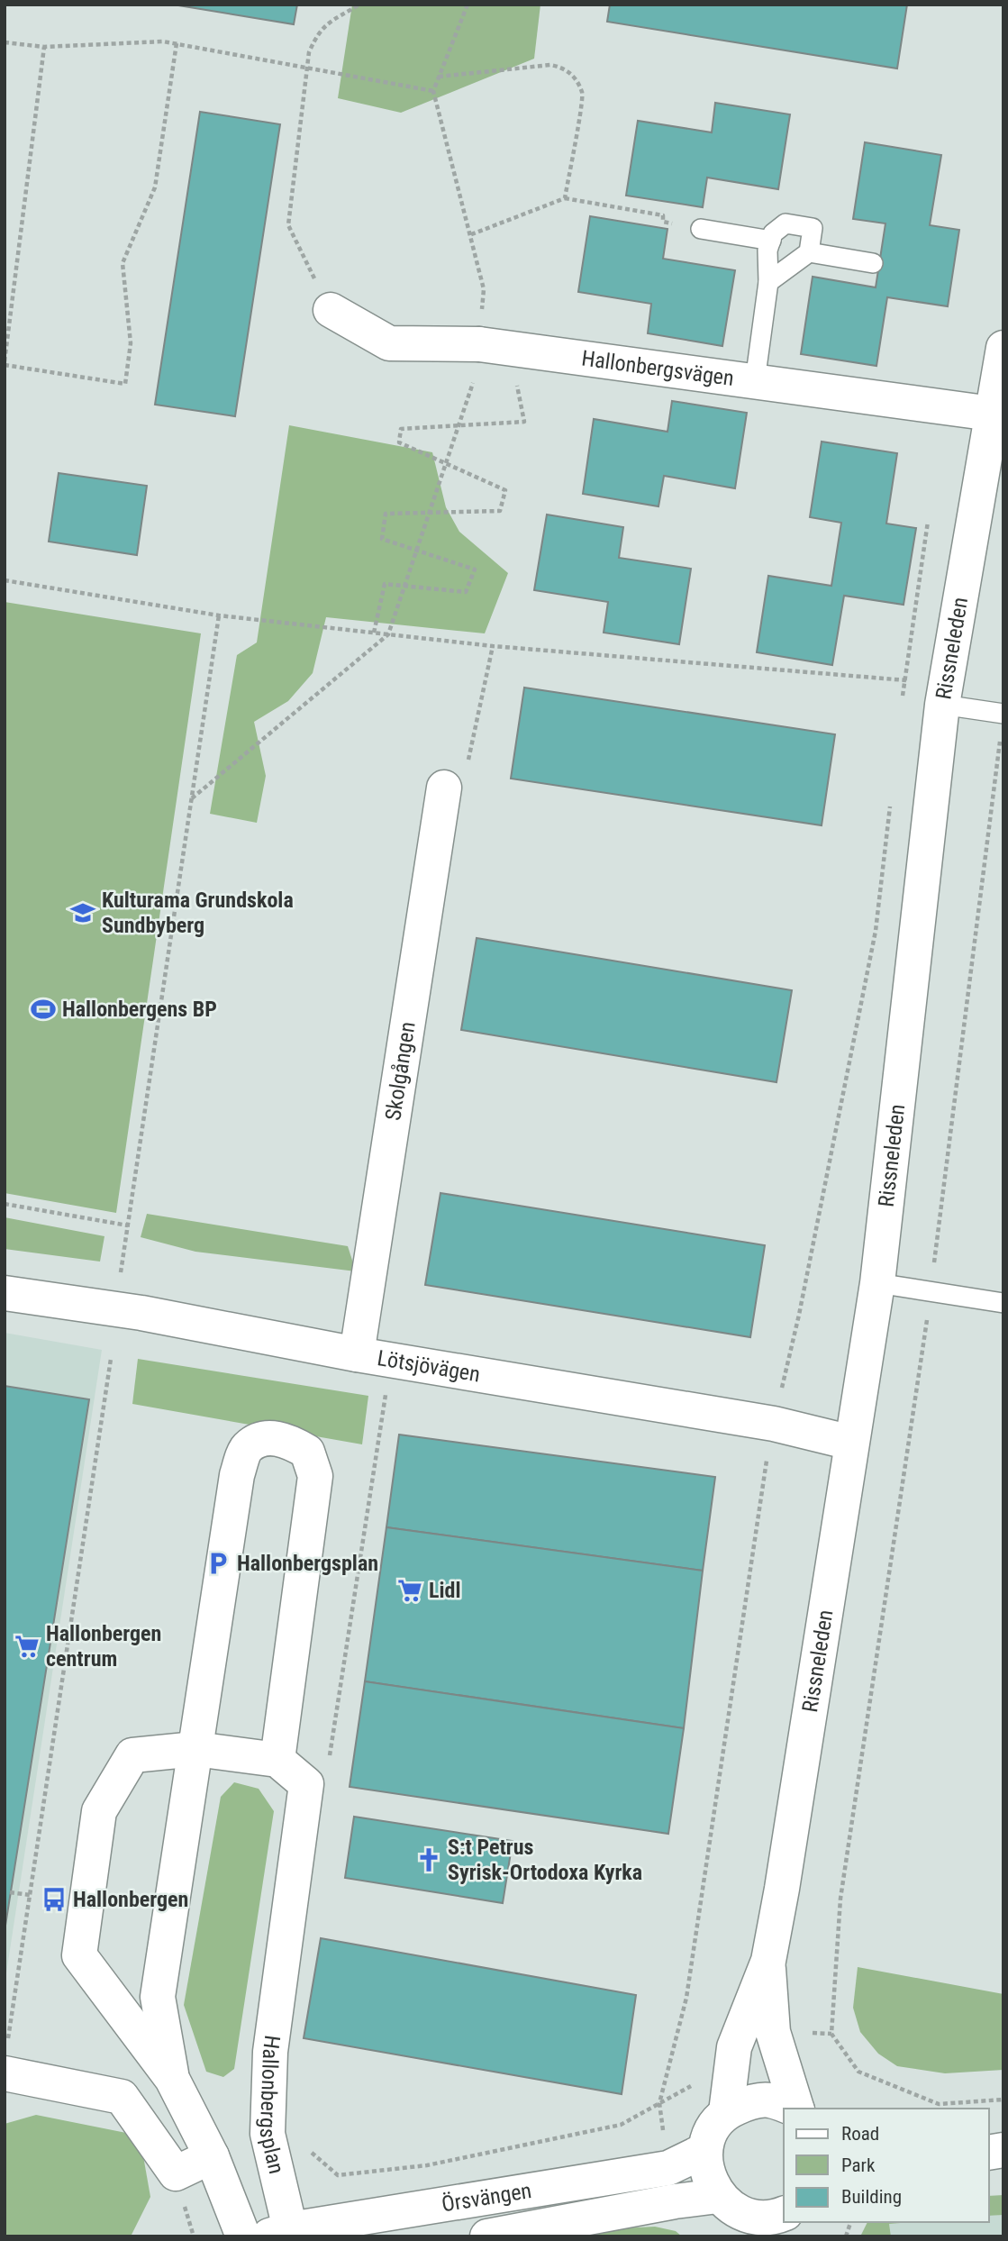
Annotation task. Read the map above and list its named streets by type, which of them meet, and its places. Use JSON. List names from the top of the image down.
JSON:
{
  "streets": {
    "street": [
      "Hallonbergsvägen",
      "Rissneleden",
      "Skolgången",
      "Lötsjövägen",
      "Hallonbergsplan",
      "Örsvängen"
    ]
  },
  "crossings": [
    ["Hallonbergsvägen", "Rissneleden"],
    ["Rissneleden", "Lötsjövägen"],
    ["Skolgången", "Lötsjövägen"],
    ["Hallonbergsplan", "Örsvängen"]
  ],
  "places": {
    "school or university": ["Kulturama Grundskola Sundbyberg"],
    "sports": ["Hallonbergens BP"],
    "parking": ["Hallonbergsplan"],
    "supermarket": ["Lidl", "Hallonbergen centrum"],
    "church": ["S:t Petrus Syrisk-Ortodoxa Kyrka"],
    "bus stop": ["Hallonbergen"]
  },
  "legend": ["Road", "Park", "Building"]
}
